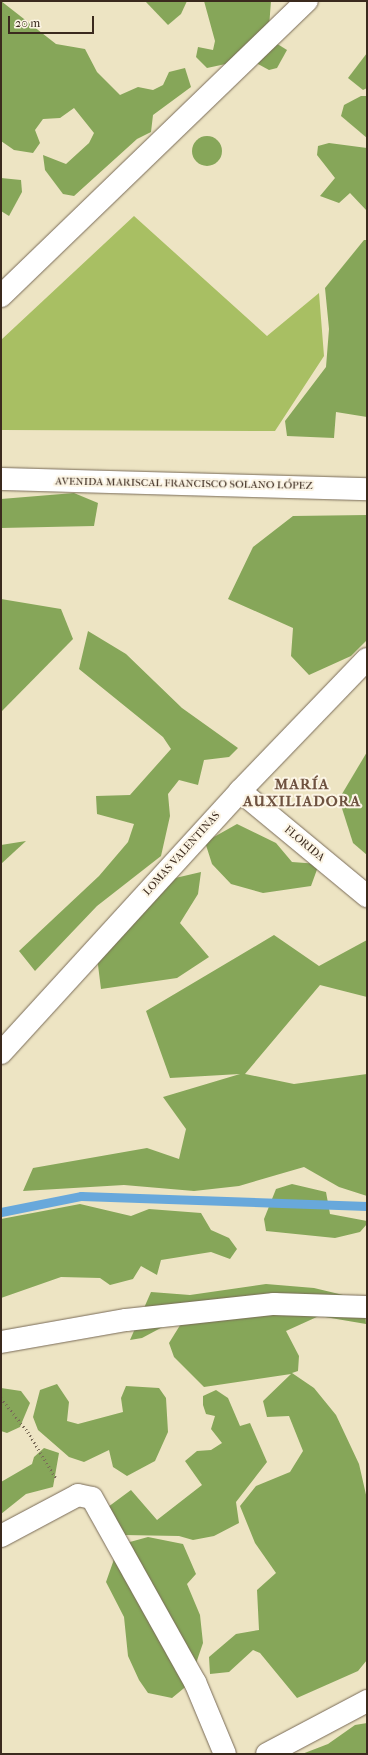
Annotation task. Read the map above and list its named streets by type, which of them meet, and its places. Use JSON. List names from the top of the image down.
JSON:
{
  "streets": {
    "street": ["AVENIDA MARISCAL FRANCISCO SOLANO LÓPEZ", "FLORIDA", "LOMAS VALENTINAS"]
  },
  "crossings": [
    ["FLORIDA", "LOMAS VALENTINAS"]
  ],
  "districts": ["MARÍA AUXILIADORA"],
  "scale_bar": "20 m"
}
